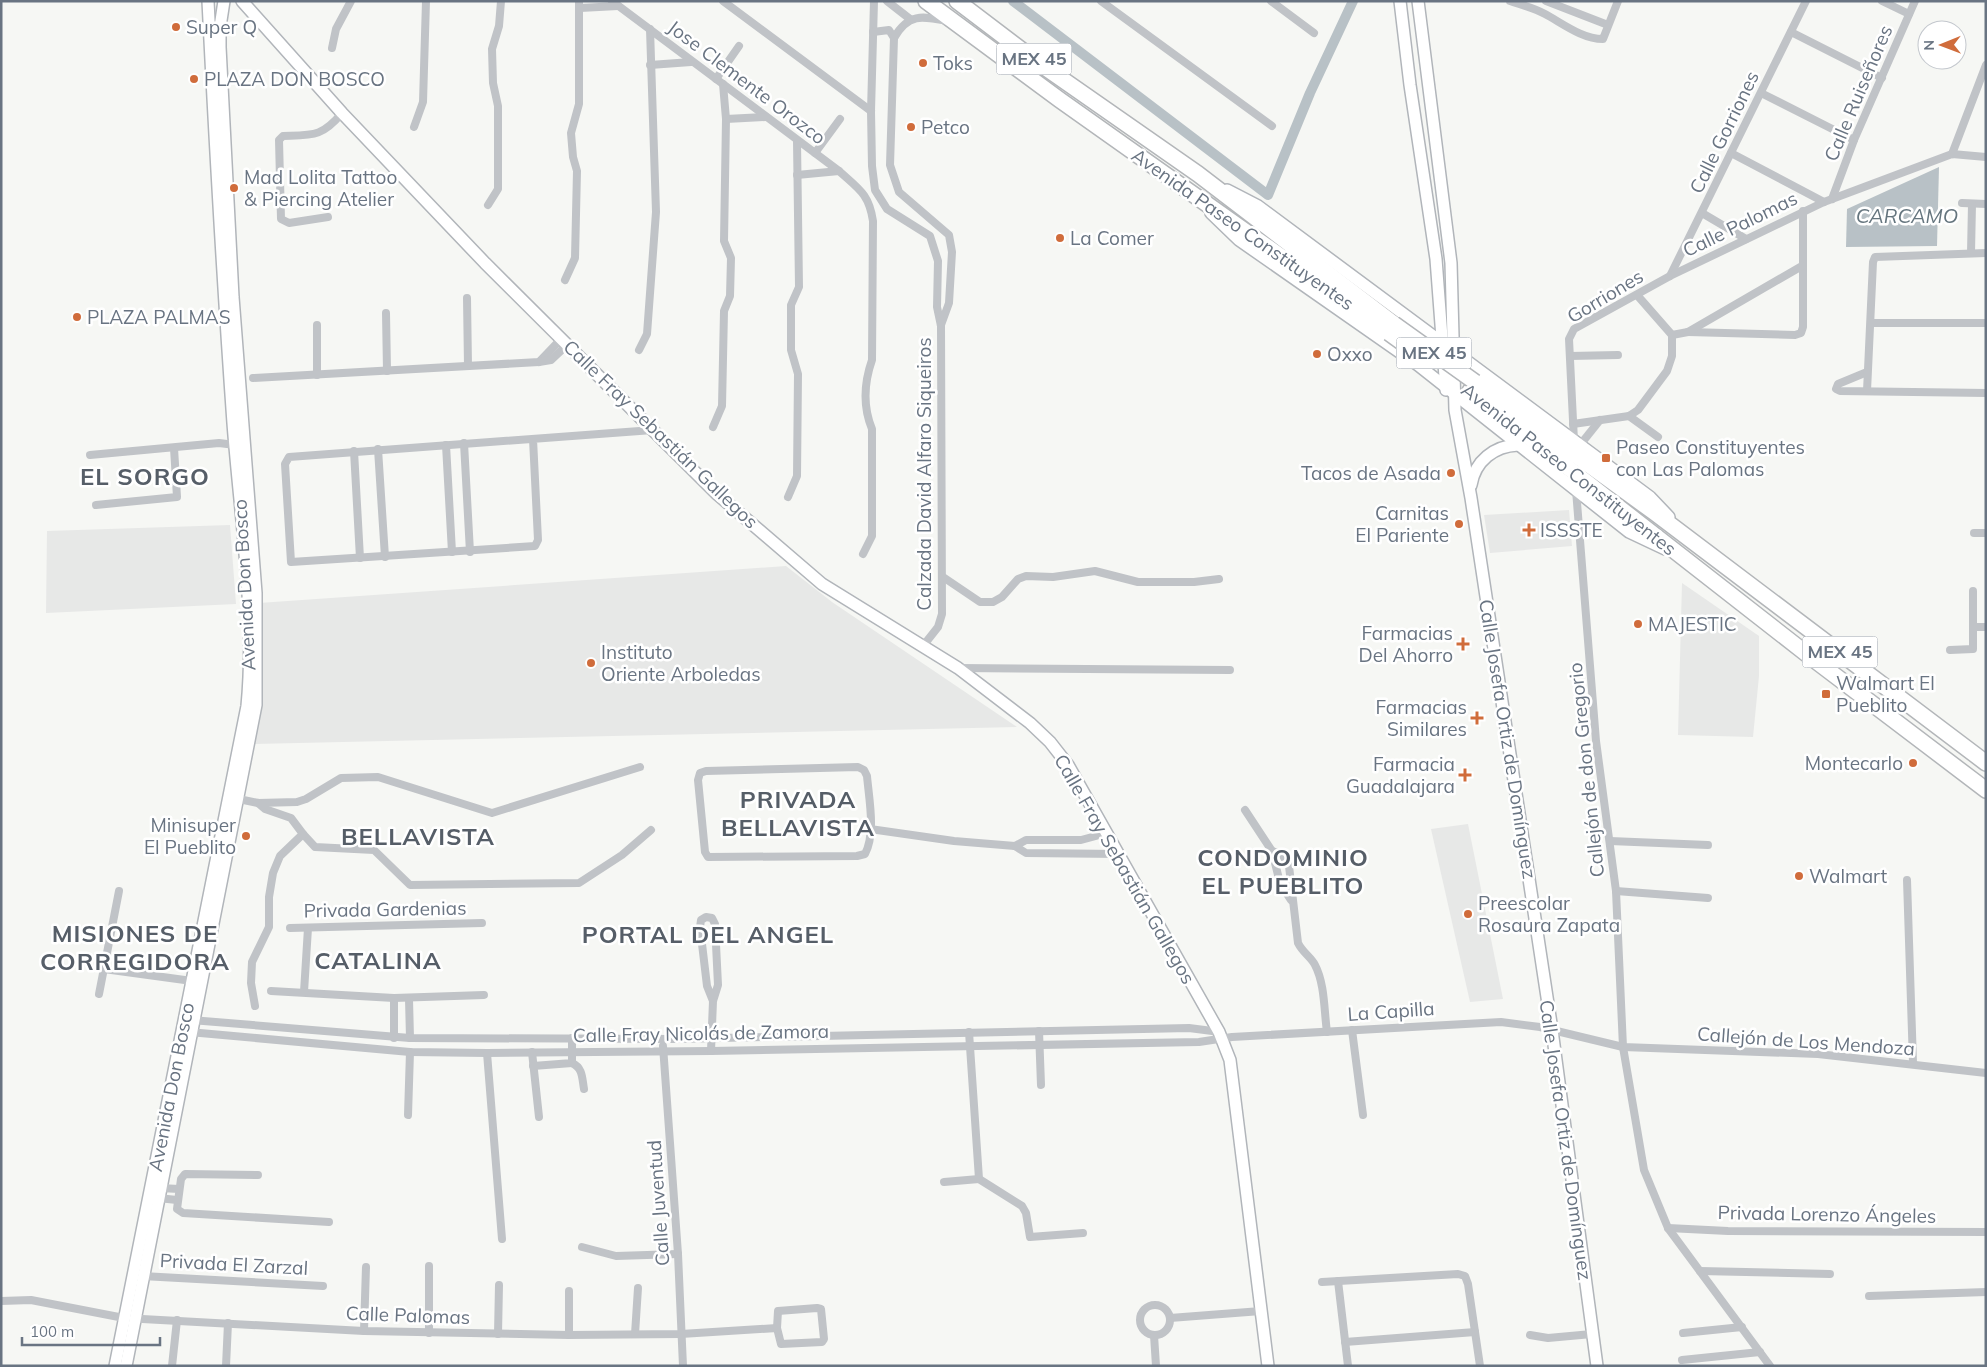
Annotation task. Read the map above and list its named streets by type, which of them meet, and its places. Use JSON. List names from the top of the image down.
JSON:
{
  "streets": {
    "highway": ["MEX 45", "Avenida Paseo Constituyentes"],
    "street": [
      "Jose Clemente Orozco",
      "Calle Ruiseñores",
      "Calle Gorriones",
      "Calle Palomas",
      "Gorriones",
      "Calle Fray Sebastián Gallegos",
      "Calzada David Alfaro Siqueiros",
      "Avenida Don Bosco",
      "Calle Josefa Ortiz de Domínguez",
      "Callejón de don Gregorio",
      "Privada Gardenias",
      "La Capilla",
      "Calle Fray Nicolás de Zamora",
      "Callejón de Los Mendoza",
      "Calle Juventud",
      "Privada Lorenzo Ángeles",
      "Privada El Zarzal"
    ]
  },
  "crossings": [
    ["Calle Gorriones", "Calle Palomas"],
    ["Calle Gorriones", "Gorriones"],
    ["Calle Palomas", "Gorriones"],
    ["Calle Palomas", "Avenida Don Bosco"],
    ["Calle Palomas", "Calle Juventud"],
    ["Calle Fray Sebastián Gallegos", "Calzada David Alfaro Siqueiros"],
    ["Calle Fray Sebastián Gallegos", "La Capilla"],
    ["Calle Fray Sebastián Gallegos", "Calle Fray Nicolás de Zamora"],
    ["Avenida Don Bosco", "Calle Fray Nicolás de Zamora"],
    ["Avenida Don Bosco", "Privada El Zarzal"],
    ["Calle Josefa Ortiz de Domínguez", "La Capilla"],
    ["Callejón de don Gregorio", "La Capilla"],
    ["Callejón de don Gregorio", "Callejón de Los Mendoza"],
    ["Callejón de don Gregorio", "Privada Lorenzo Ángeles"],
    ["La Capilla", "Calle Fray Nicolás de Zamora"],
    ["La Capilla", "Callejón de Los Mendoza"],
    ["Calle Fray Nicolás de Zamora", "Calle Juventud"]
  ],
  "districts": [
    "EL SORGO",
    "PRIVADA BELLAVISTA",
    "BELLAVISTA",
    "CONDOMINIO EL PUEBLITO",
    "MISIONES DE CORREGIDORA",
    "PORTAL DEL ANGEL",
    "CATALINA"
  ],
  "water": ["CARCAMO"],
  "places": {
    "other": [
      "Super Q",
      "Toks",
      "PLAZA DON BOSCO",
      "Petco",
      "Mad Lolita Tattoo & Piercing Atelier",
      "La Comer",
      "PLAZA PALMAS",
      "Oxxo",
      "Tacos de Asada",
      "Carnitas El Pariente",
      "MAJESTIC",
      "Instituto Oriente Arboledas",
      "Montecarlo",
      "Minisuper El Pueblito",
      "Walmart",
      "Preescolar Rosaura Zapata"
    ],
    "transit": ["Paseo Constituyentes con Las Palomas", "Walmart El Pueblito"],
    "health": [
      "ISSSTE",
      "Farmacias Del Ahorro",
      "Farmacias Similares",
      "Farmacia Guadalajara"
    ]
  },
  "scale_bar": "100 m",
  "north": "left"
}
